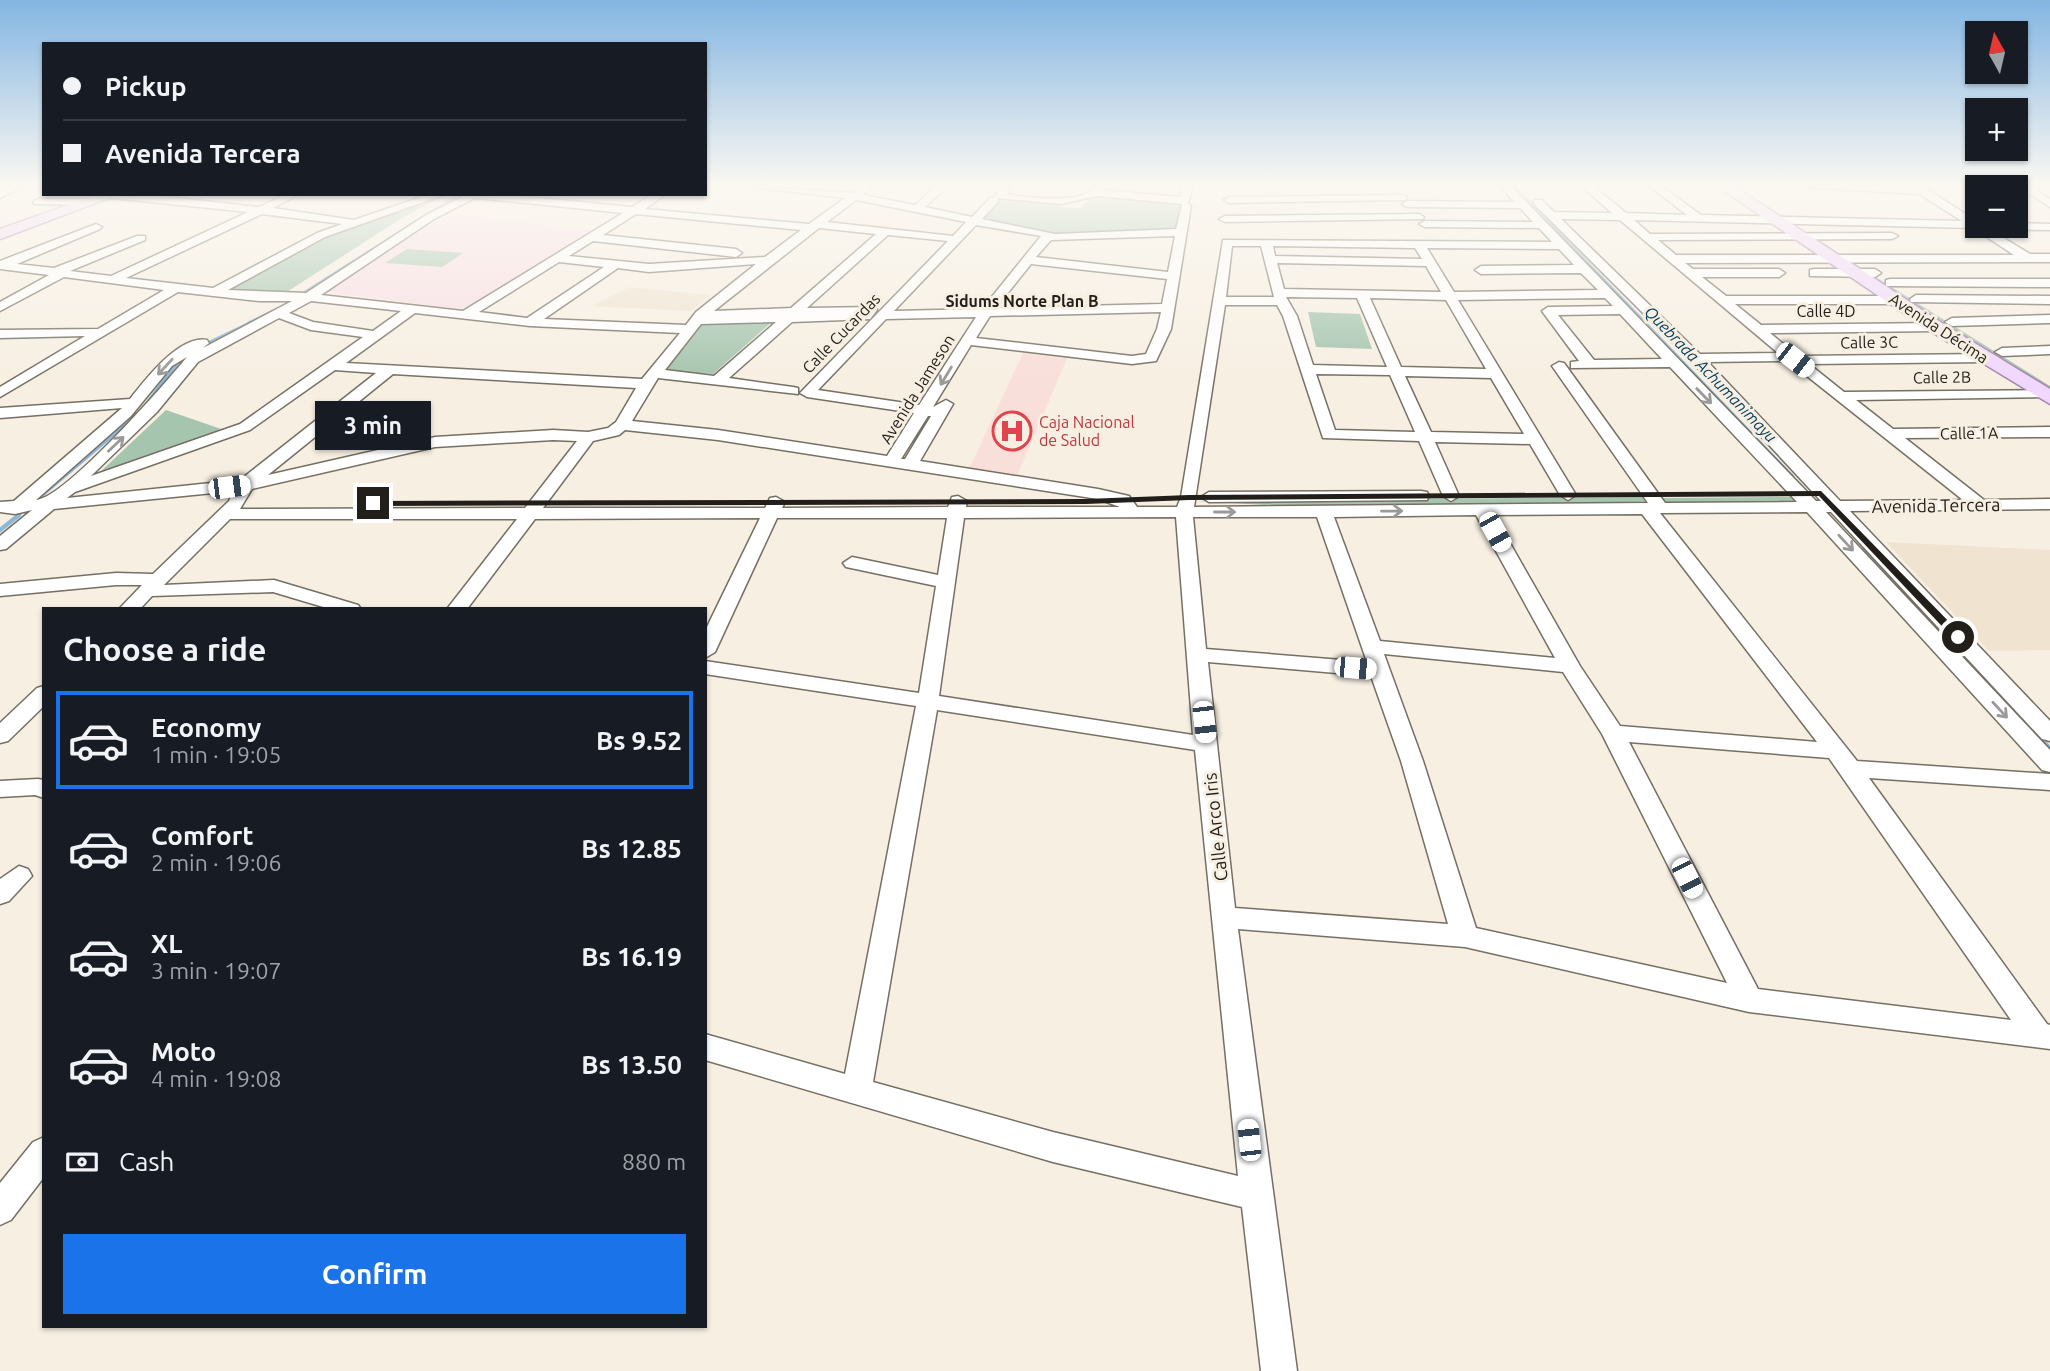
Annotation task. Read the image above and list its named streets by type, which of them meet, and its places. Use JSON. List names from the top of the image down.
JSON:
{
  "streets": {
    "main road": ["Avenida Décima"],
    "street": [
      "Calle 4D",
      "Calle Cucardas",
      "Calle 3C",
      "Calle 2B",
      "Avenida Jameson",
      "Calle 1A",
      "Avenida Tercera",
      "Calle Arco Iris"
    ]
  },
  "crossings": [
    ["Calle 4D", "Avenida Décima"],
    ["Avenida Décima", "Calle 3C"],
    ["Avenida Décima", "Calle 2B"],
    ["Calle Cucardas", "Avenida Jameson"],
    ["Avenida Tercera", "Calle Arco Iris"]
  ],
  "districts": ["Sidums Norte Plan B"],
  "water": ["Quebrada Achumanimayu"],
  "places": {
    "hospital": ["Caja Nacional de Salud"]
  },
  "north": "top",
  "page": {
    "map_buttons": ["+", "−"],
    "banner": ["Pickup", "Avenida Tercera"],
    "bubble": "3 min",
    "heading": "Choose a ride",
    "list": [
      {
        "name": "Economy",
        "note": "1 min · 19:05",
        "value": "Bs 9.52"
      },
      {
        "name": "Comfort",
        "note": "2 min · 19:06",
        "value": "Bs 12.85"
      },
      {
        "name": "XL",
        "note": "3 min · 19:07",
        "value": "Bs 16.19"
      },
      {
        "name": "Moto",
        "note": "4 min · 19:08",
        "value": "Bs 13.50"
      }
    ],
    "pay": ["Cash", "880 m"],
    "buttons": "Confirm"
  }
}
